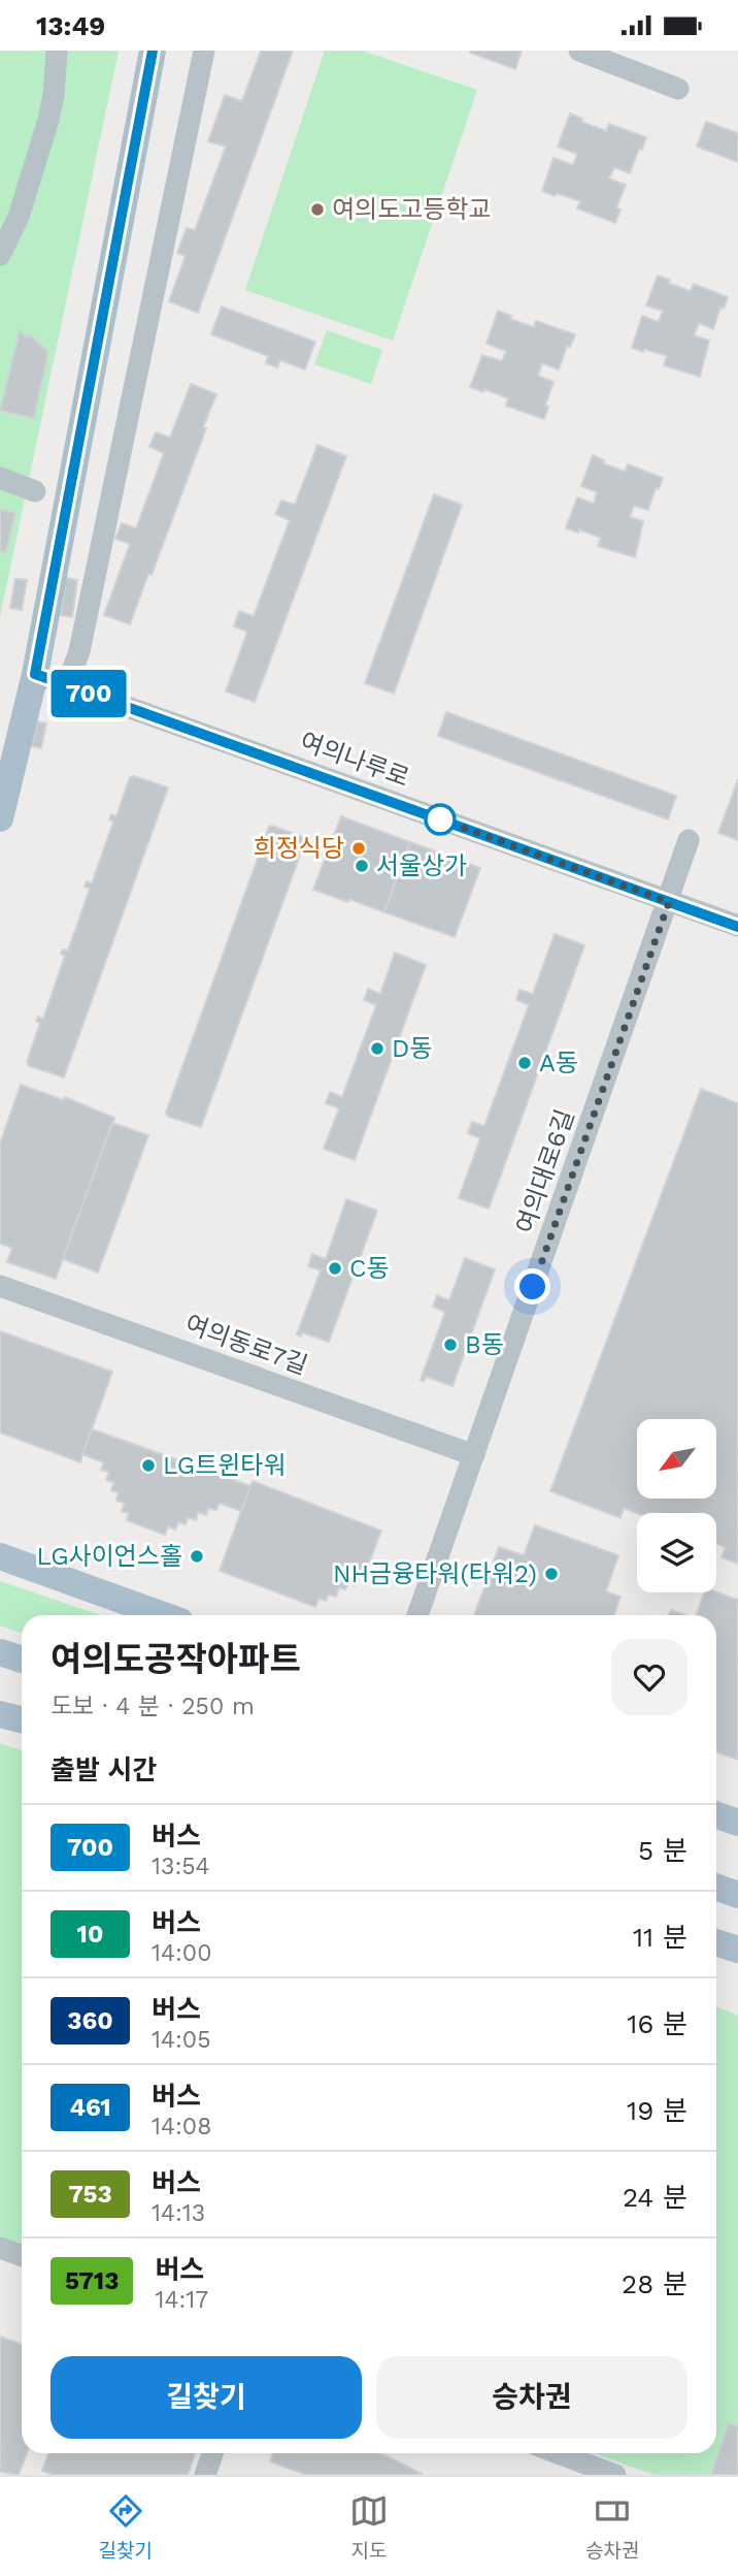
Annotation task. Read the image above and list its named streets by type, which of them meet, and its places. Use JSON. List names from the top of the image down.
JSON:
{
  "streets": {
    "street": ["여의나루로", "여의대로6길", "여의동로7길"]
  },
  "crossings": [
    ["여의나루로", "여의대로6길"],
    ["여의대로6길", "여의동로7길"]
  ],
  "places": [
    "여의도고등학교",
    "희정식당",
    "서울상가",
    "D동",
    "A동",
    "C동",
    "B동",
    "LG트윈타워",
    "LG사이언스홀",
    "NH금융타워(타워2)"
  ],
  "lines": ["bus line 700"],
  "north": "bottom left",
  "page": {
    "status": "13:49",
    "on_map": "700",
    "heading": [
      ["여의도공작아파트", "도보 · 4 분 · 250 m"],
      "출발 시간"
    ],
    "list": [
      {
        "mark": "700",
        "name": "버스",
        "note": "13:54",
        "value": "5 분"
      },
      {
        "mark": "10",
        "name": "버스",
        "note": "14:00",
        "value": "11 분"
      },
      {
        "mark": "360",
        "name": "버스",
        "note": "14:05",
        "value": "16 분"
      },
      {
        "mark": "461",
        "name": "버스",
        "note": "14:08",
        "value": "19 분"
      },
      {
        "mark": "753",
        "name": "버스",
        "note": "14:13",
        "value": "24 분"
      },
      {
        "mark": "5713",
        "name": "버스",
        "note": "14:17",
        "value": "28 분"
      }
    ],
    "buttons": ["길찾기", "승차권"],
    "tabs": ["길찾기", "지도", "승차권"]
  }
}
